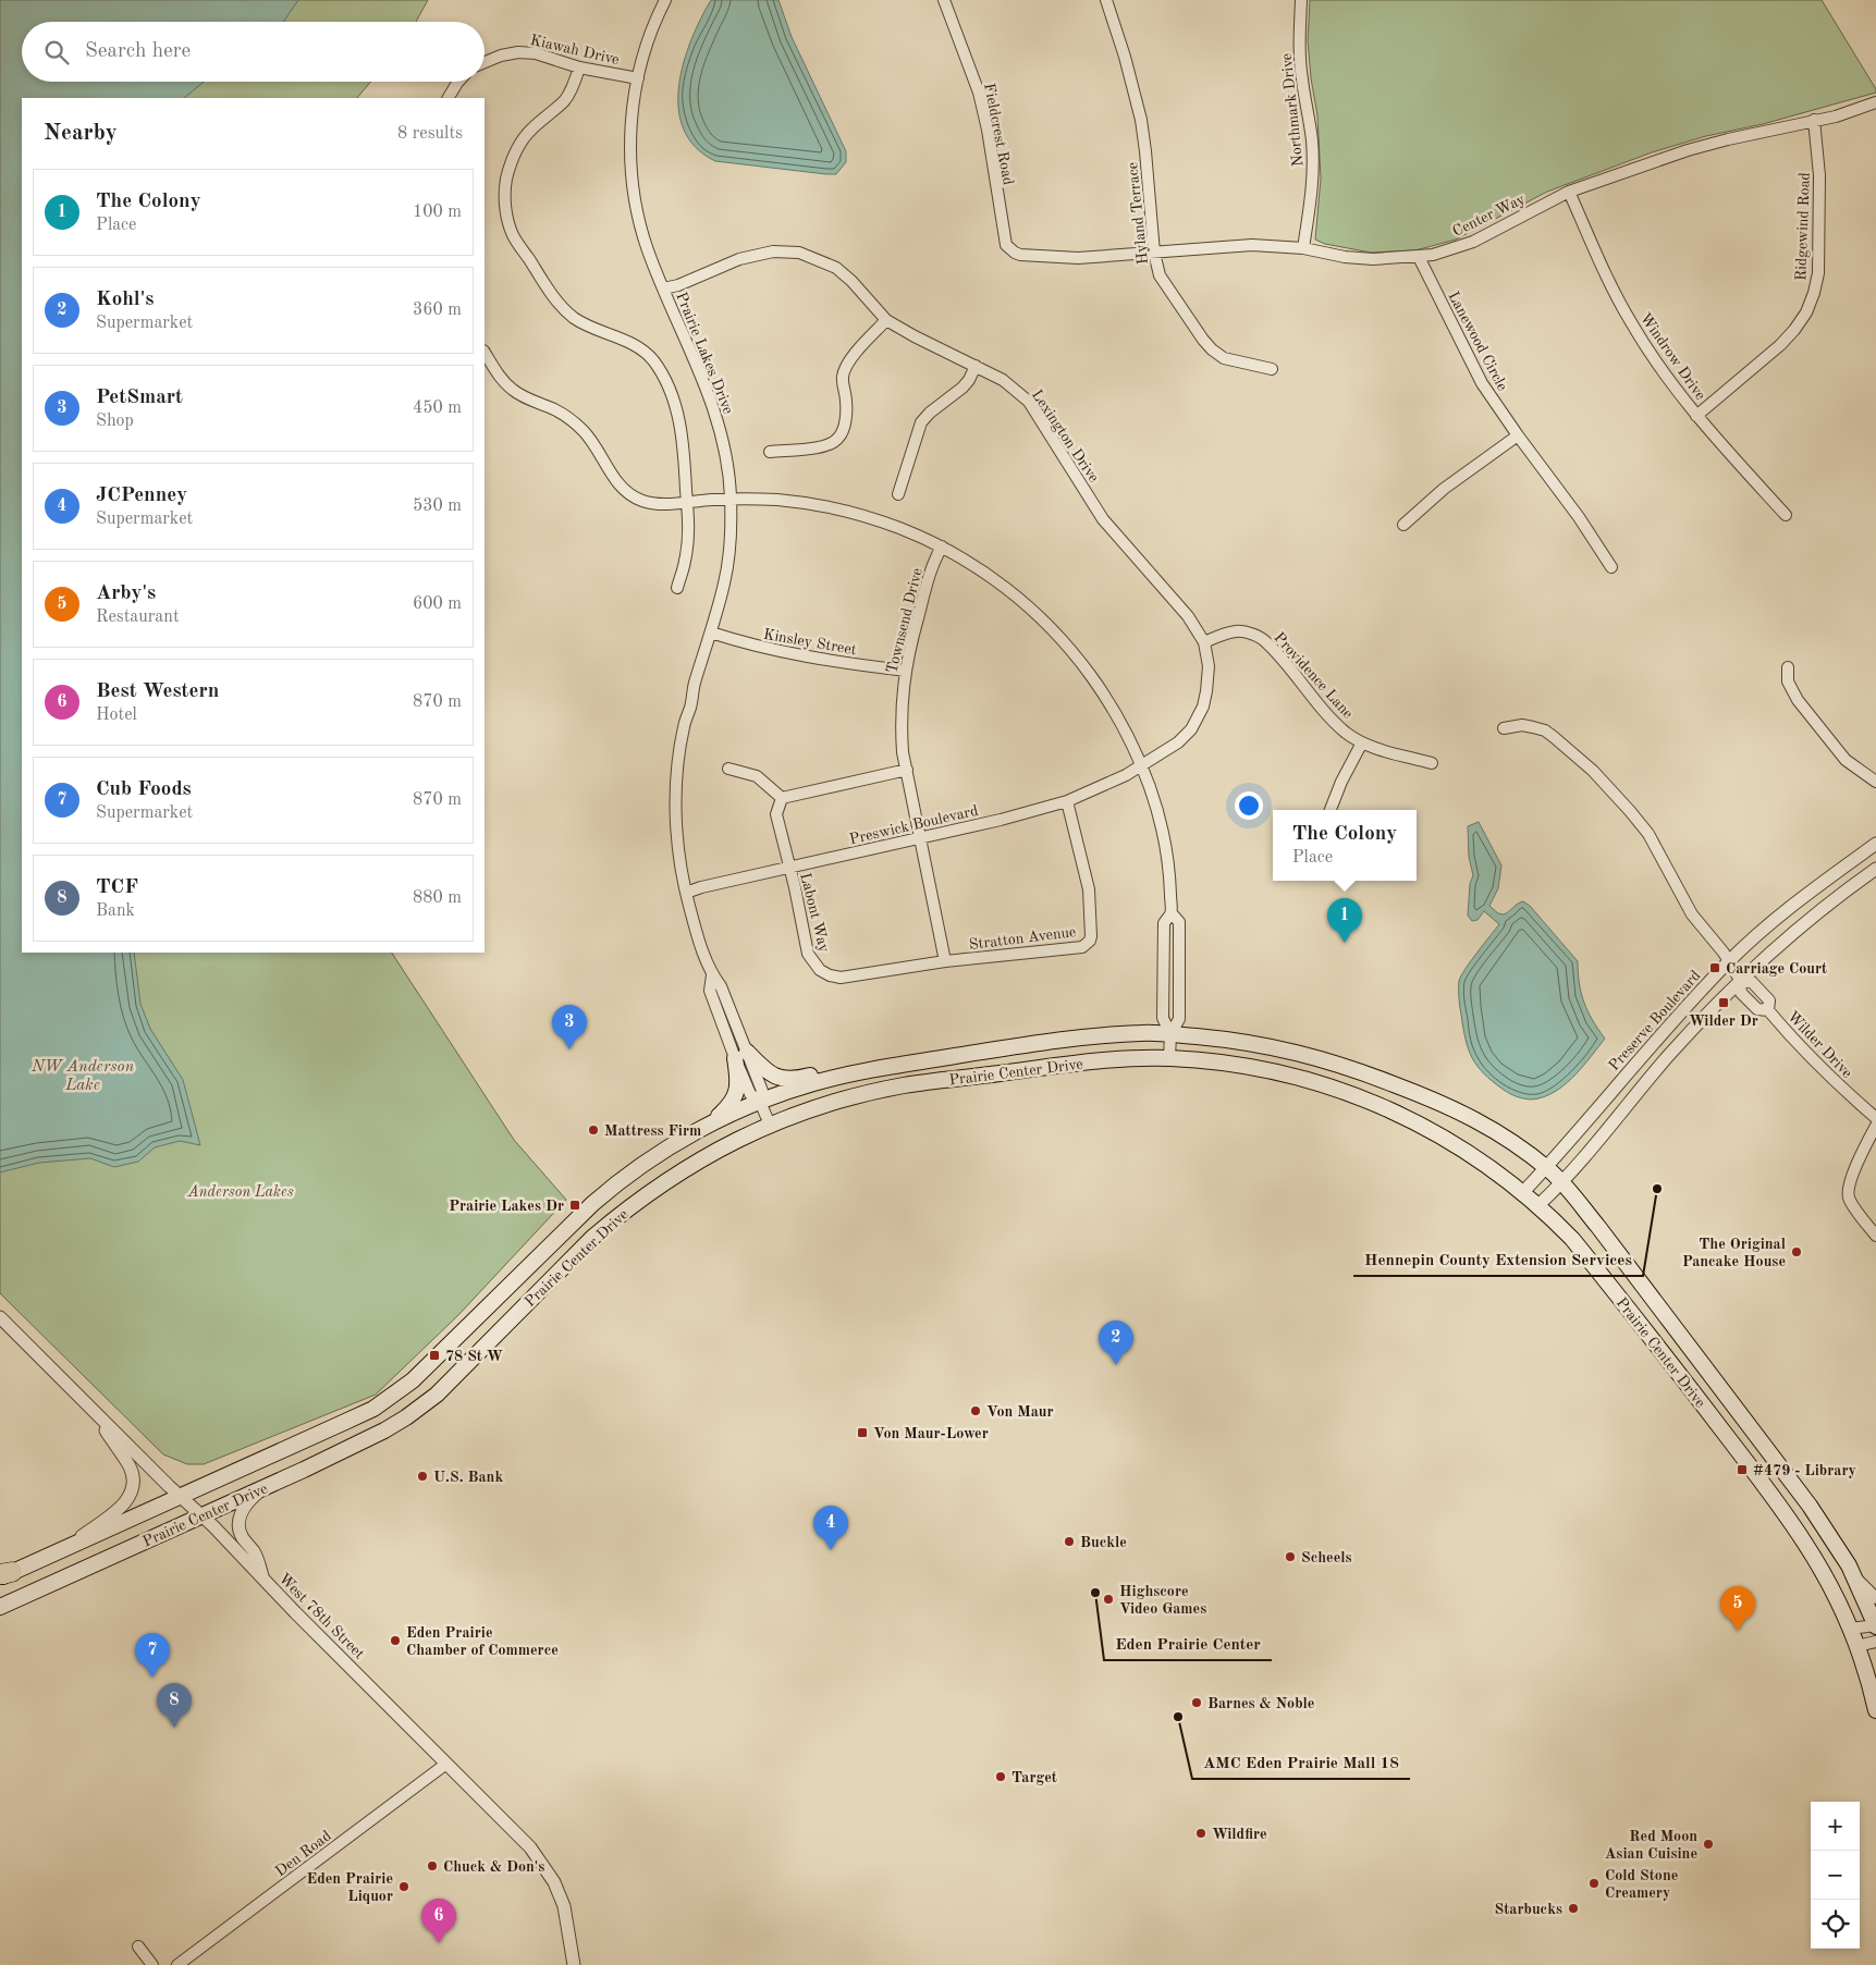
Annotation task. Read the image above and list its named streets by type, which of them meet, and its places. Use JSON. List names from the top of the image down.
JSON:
{
  "streets": {
    "main road": ["Prairie Center Drive"],
    "street": [
      "Kiawah Drive",
      "Northmark Drive",
      "Fieldcrest Road",
      "Hyland Terrace",
      "Center Way",
      "Ridgewind Road",
      "Lanewood Circle",
      "Prairie Lakes Drive",
      "Windrow Drive",
      "Lexington Drive",
      "Townsend Drive",
      "Kinsley Street",
      "Providence Lane",
      "Preswick Boulevard",
      "Labont Way",
      "Stratton Avenue",
      "Preserve Boulevard",
      "Wilder Drive",
      "West 78th Street",
      "Den Road"
    ]
  },
  "crossings": [
    ["Kiawah Drive", "Prairie Lakes Drive"],
    ["Northmark Drive", "Center Way"],
    ["Fieldcrest Road", "Center Way"],
    ["Hyland Terrace", "Center Way"],
    ["Center Way", "Ridgewind Road"],
    ["Center Way", "Lanewood Circle"],
    ["Center Way", "Windrow Drive"],
    ["Ridgewind Road", "Windrow Drive"],
    ["Prairie Lakes Drive", "Lexington Drive"],
    ["Prairie Lakes Drive", "Kinsley Street"],
    ["Prairie Lakes Drive", "Preswick Boulevard"],
    ["Prairie Lakes Drive", "Prairie Center Drive"],
    ["Lexington Drive", "Providence Lane"],
    ["Lexington Drive", "Preswick Boulevard"],
    ["Townsend Drive", "Kinsley Street"],
    ["Townsend Drive", "Preswick Boulevard"],
    ["Townsend Drive", "Labont Way"],
    ["Townsend Drive", "Stratton Avenue"],
    ["Preswick Boulevard", "Labont Way"],
    ["Preswick Boulevard", "Stratton Avenue"],
    ["Labont Way", "Stratton Avenue"],
    ["Preserve Boulevard", "Prairie Center Drive"],
    ["Prairie Center Drive", "West 78th Street"],
    ["West 78th Street", "Den Road"]
  ],
  "water": ["NW Anderson Lake"],
  "parks": ["Anderson Lakes"],
  "places": {
    "transit": [
      "Carriage Court",
      "Wilder Dr",
      "Prairie Lakes Dr",
      "78 St W",
      "Von Maur-Lower",
      "#479 - Library"
    ],
    "other": [
      "Mattress Firm",
      "Hennepin County Extension Services",
      "The Original Pancake House",
      "Von Maur",
      "U.S. Bank",
      "Buckle",
      "Scheels",
      "Eden Prairie Center",
      "Highscore Video Games",
      "Eden Prairie Chamber of Commerce",
      "Barnes & Noble",
      "AMC Eden Prairie Mall 18",
      "Target",
      "Wildfire",
      "Red Moon Asian Cuisine",
      "Chuck & Don's",
      "Cold Stone Creamery",
      "Eden Prairie Liquor",
      "Starbucks"
    ]
  },
  "page": {
    "search": "Search here",
    "heading": ["Nearby", "8 results"],
    "list": [
      {
        "mark": "1",
        "name": "The Colony",
        "note": "Place",
        "value": "100 m"
      },
      {
        "mark": "2",
        "name": "Kohl's",
        "note": "Supermarket",
        "value": "360 m"
      },
      {
        "mark": "3",
        "name": "PetSmart",
        "note": "Shop",
        "value": "450 m"
      },
      {
        "mark": "4",
        "name": "JCPenney",
        "note": "Supermarket",
        "value": "530 m"
      },
      {
        "mark": "5",
        "name": "Arby's",
        "note": "Restaurant",
        "value": "600 m"
      },
      {
        "mark": "6",
        "name": "Best Western",
        "note": "Hotel",
        "value": "870 m"
      },
      {
        "mark": "7",
        "name": "Cub Foods",
        "note": "Supermarket",
        "value": "870 m"
      },
      {
        "mark": "8",
        "name": "TCF",
        "note": "Bank",
        "value": "880 m"
      }
    ],
    "popup": ["The Colony", "Place"],
    "pins": [
      "1",
      "3",
      "2",
      "4",
      "5",
      "7",
      "8",
      "6"
    ],
    "map_buttons": ["+", "−"]
  }
}
